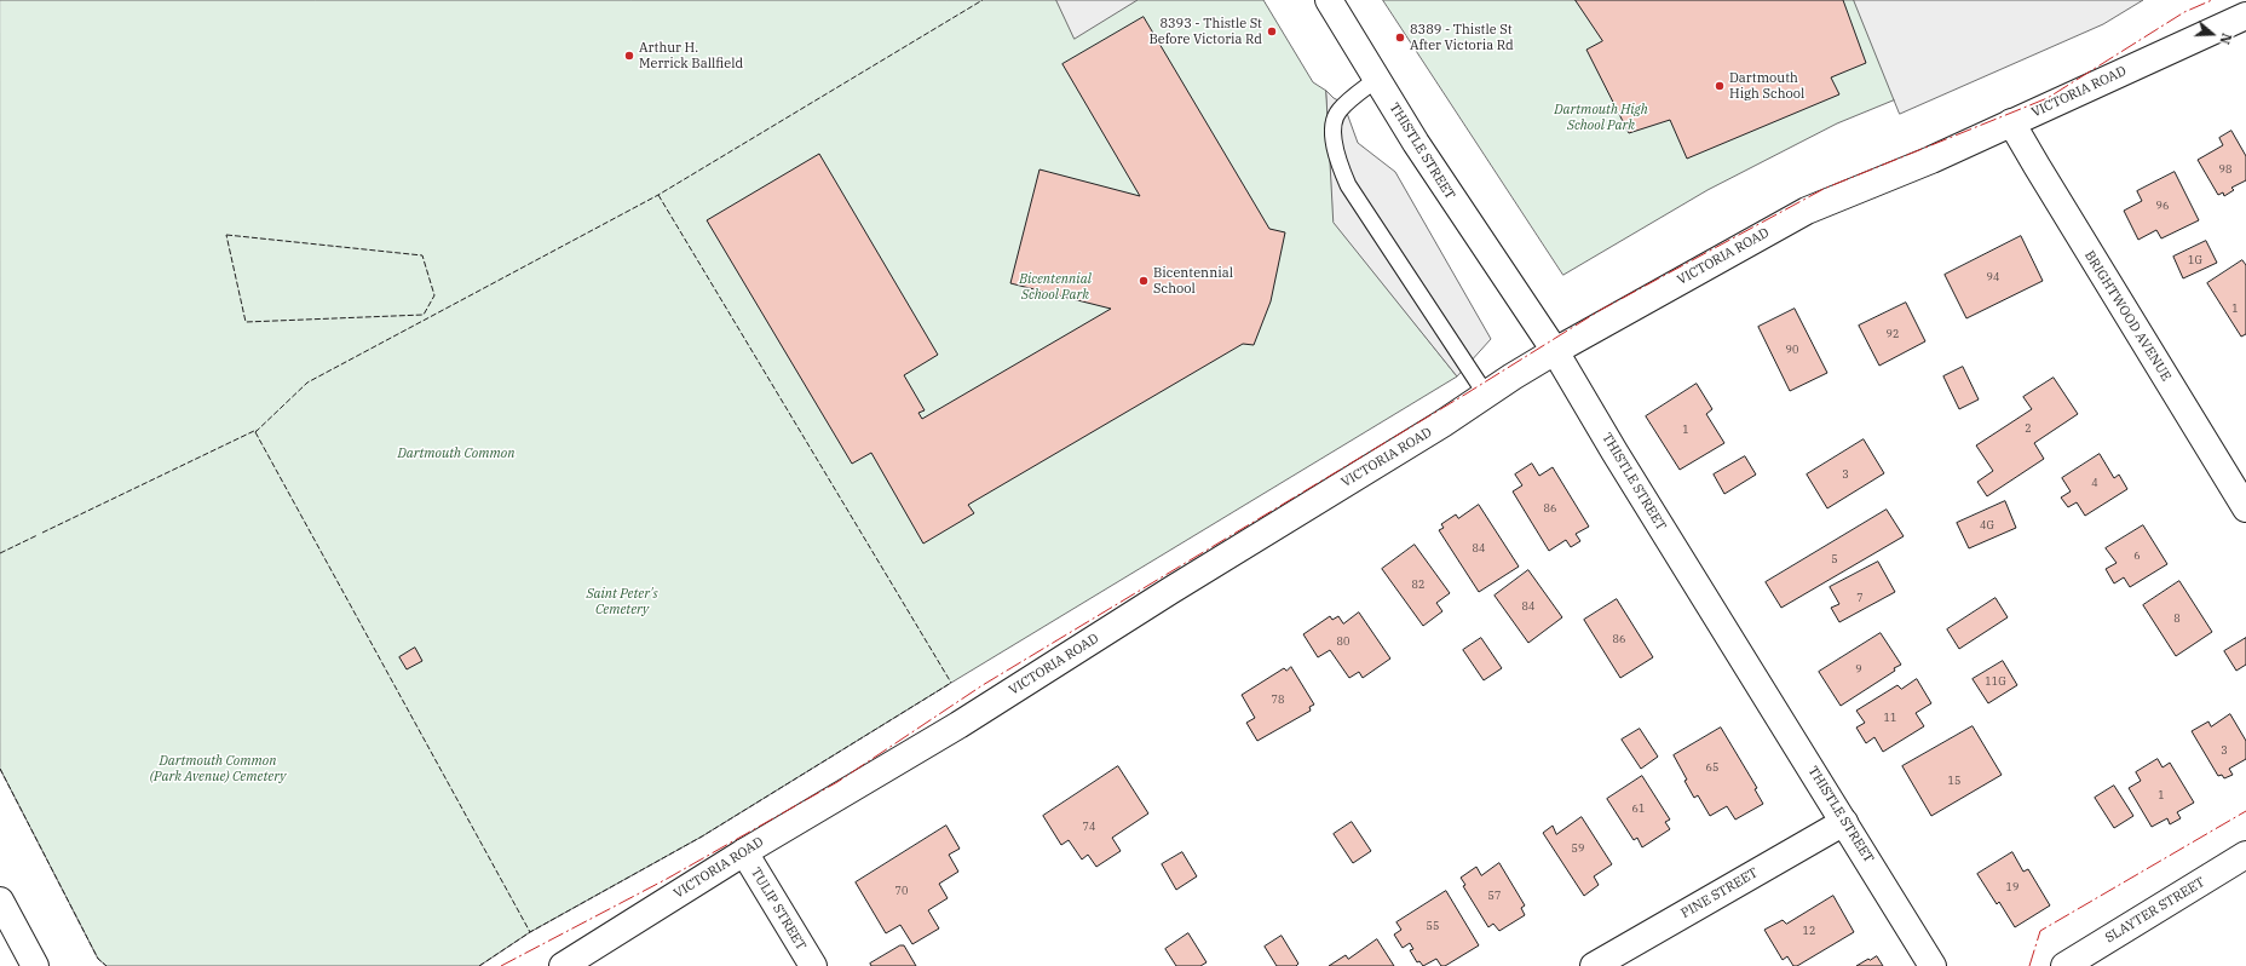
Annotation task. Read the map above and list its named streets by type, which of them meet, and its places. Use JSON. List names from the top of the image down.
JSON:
{
  "streets": {
    "street": [
      "VICTORIA ROAD",
      "THISTLE STREET",
      "BRIGHTWOOD AVENUE",
      "PINE STREET",
      "TULIP STREET",
      "SLAYTER STREET"
    ]
  },
  "crossings": [
    ["VICTORIA ROAD", "THISTLE STREET"],
    ["VICTORIA ROAD", "BRIGHTWOOD AVENUE"],
    ["VICTORIA ROAD", "TULIP STREET"],
    ["THISTLE STREET", "PINE STREET"]
  ],
  "parks": [
    "Dartmouth High School Park",
    "Bicentennial School Park",
    "Dartmouth Common",
    "Saint Peter's Cemetery",
    "Dartmouth Common (Park Avenue) Cemetery"
  ],
  "places": [
    "8393 - Thistle St Before Victoria Rd",
    "8389 - Thistle St After Victoria Rd",
    "Arthur H. Merrick Ballfield",
    "Dartmouth High School",
    "Bicentennial School"
  ],
  "house_numbers": [
    "98",
    "96",
    "1G",
    "94",
    "1",
    "92",
    "90",
    "2",
    "1",
    "3",
    "4",
    "86",
    "4G",
    "84",
    "6",
    "5",
    "82",
    "7",
    "84",
    "8",
    "86",
    "80",
    "9",
    "11G",
    "78",
    "11",
    "3",
    "65",
    "15",
    "1",
    "61",
    "74",
    "59",
    "19",
    "70",
    "57",
    "55",
    "12"
  ],
  "north": "right"
}
